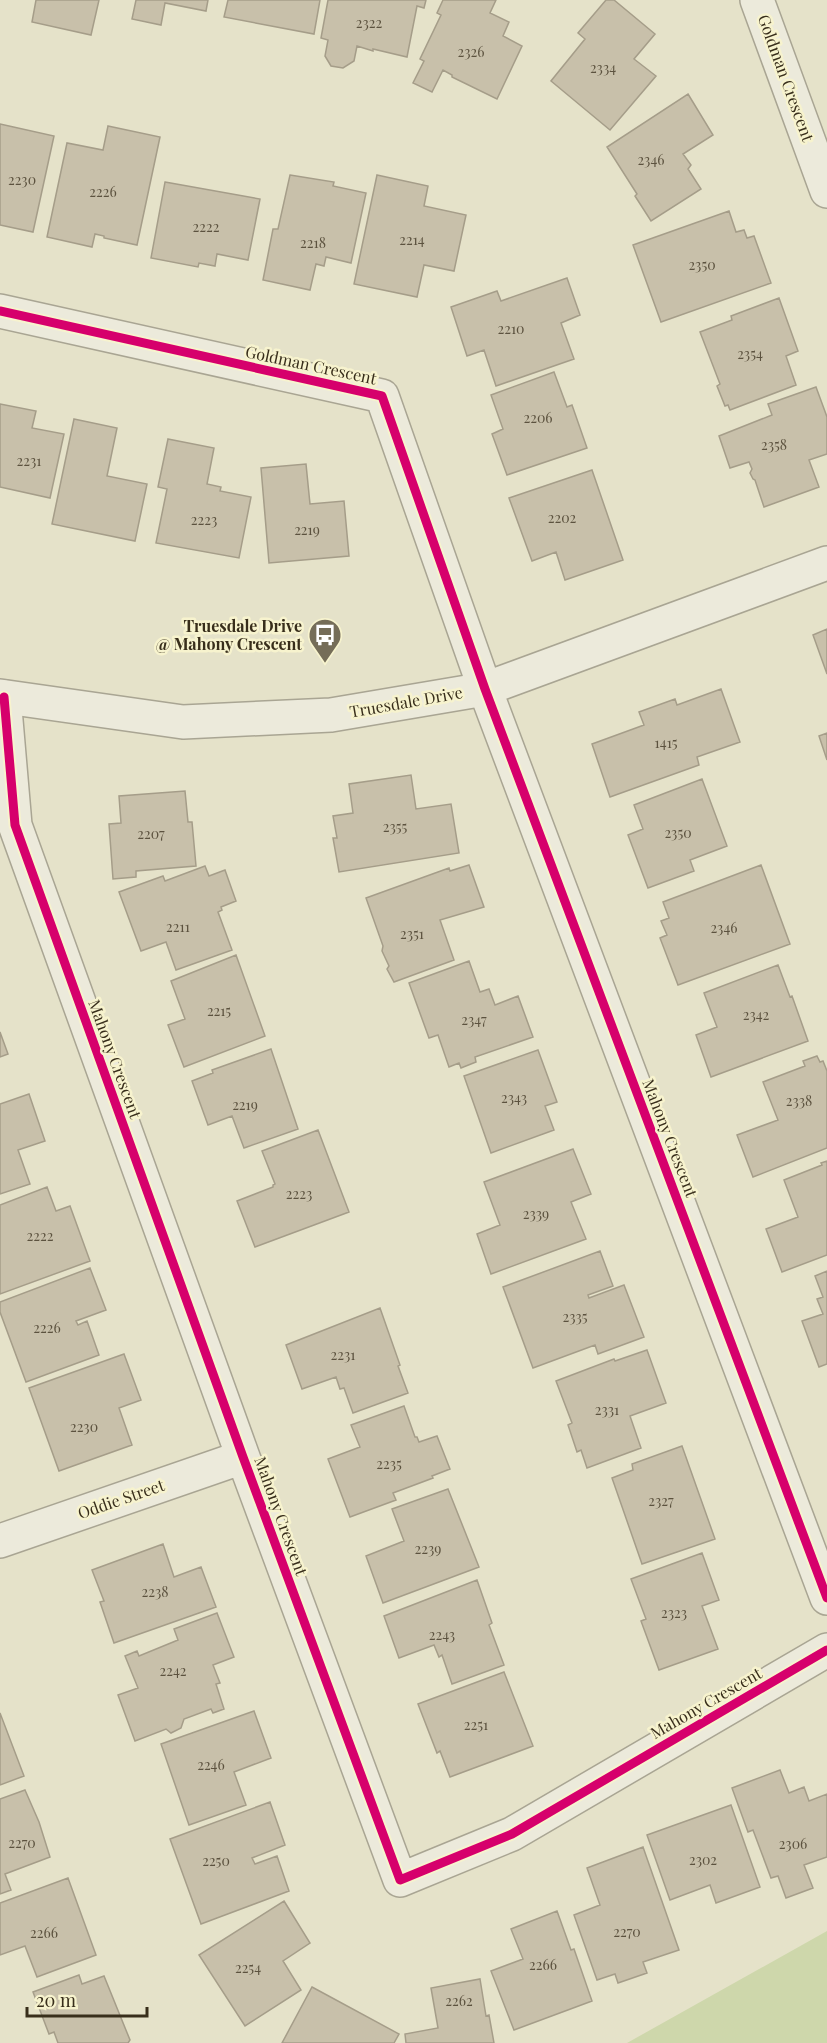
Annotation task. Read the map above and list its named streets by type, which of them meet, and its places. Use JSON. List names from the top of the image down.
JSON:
{
  "streets": {
    "street": [
      "Goldman Crescent",
      "Truesdale Drive",
      "Mahony Crescent",
      "Oddie Street"
    ]
  },
  "crossings": [
    ["Goldman Crescent", "Truesdale Drive"],
    ["Goldman Crescent", "Mahony Crescent"],
    ["Truesdale Drive", "Mahony Crescent"],
    ["Mahony Crescent", "Oddie Street"]
  ],
  "places": {
    "bus stop": ["Truesdale Drive @ Mahony Crescent"]
  },
  "house_numbers": [
    "2322",
    "2326",
    "2334",
    "2346",
    "2230",
    "2226",
    "2222",
    "2214",
    "2218",
    "2350",
    "2210",
    "2354",
    "2206",
    "2358",
    "2231",
    "2202",
    "2223",
    "2219",
    "1415",
    "2355",
    "2350",
    "2207",
    "2211",
    "2346",
    "2351",
    "2215",
    "2342",
    "2347",
    "2343",
    "2338",
    "2219",
    "2223",
    "2339",
    "2222",
    "2335",
    "2226",
    "2231",
    "2331",
    "2230",
    "2235",
    "2327",
    "2239",
    "2238",
    "2323",
    "2243",
    "2242",
    "2251",
    "2246",
    "2270",
    "2306",
    "2302",
    "2250",
    "2270",
    "2266",
    "2266",
    "2254",
    "2262"
  ],
  "scale_bar": "20 m"
}
